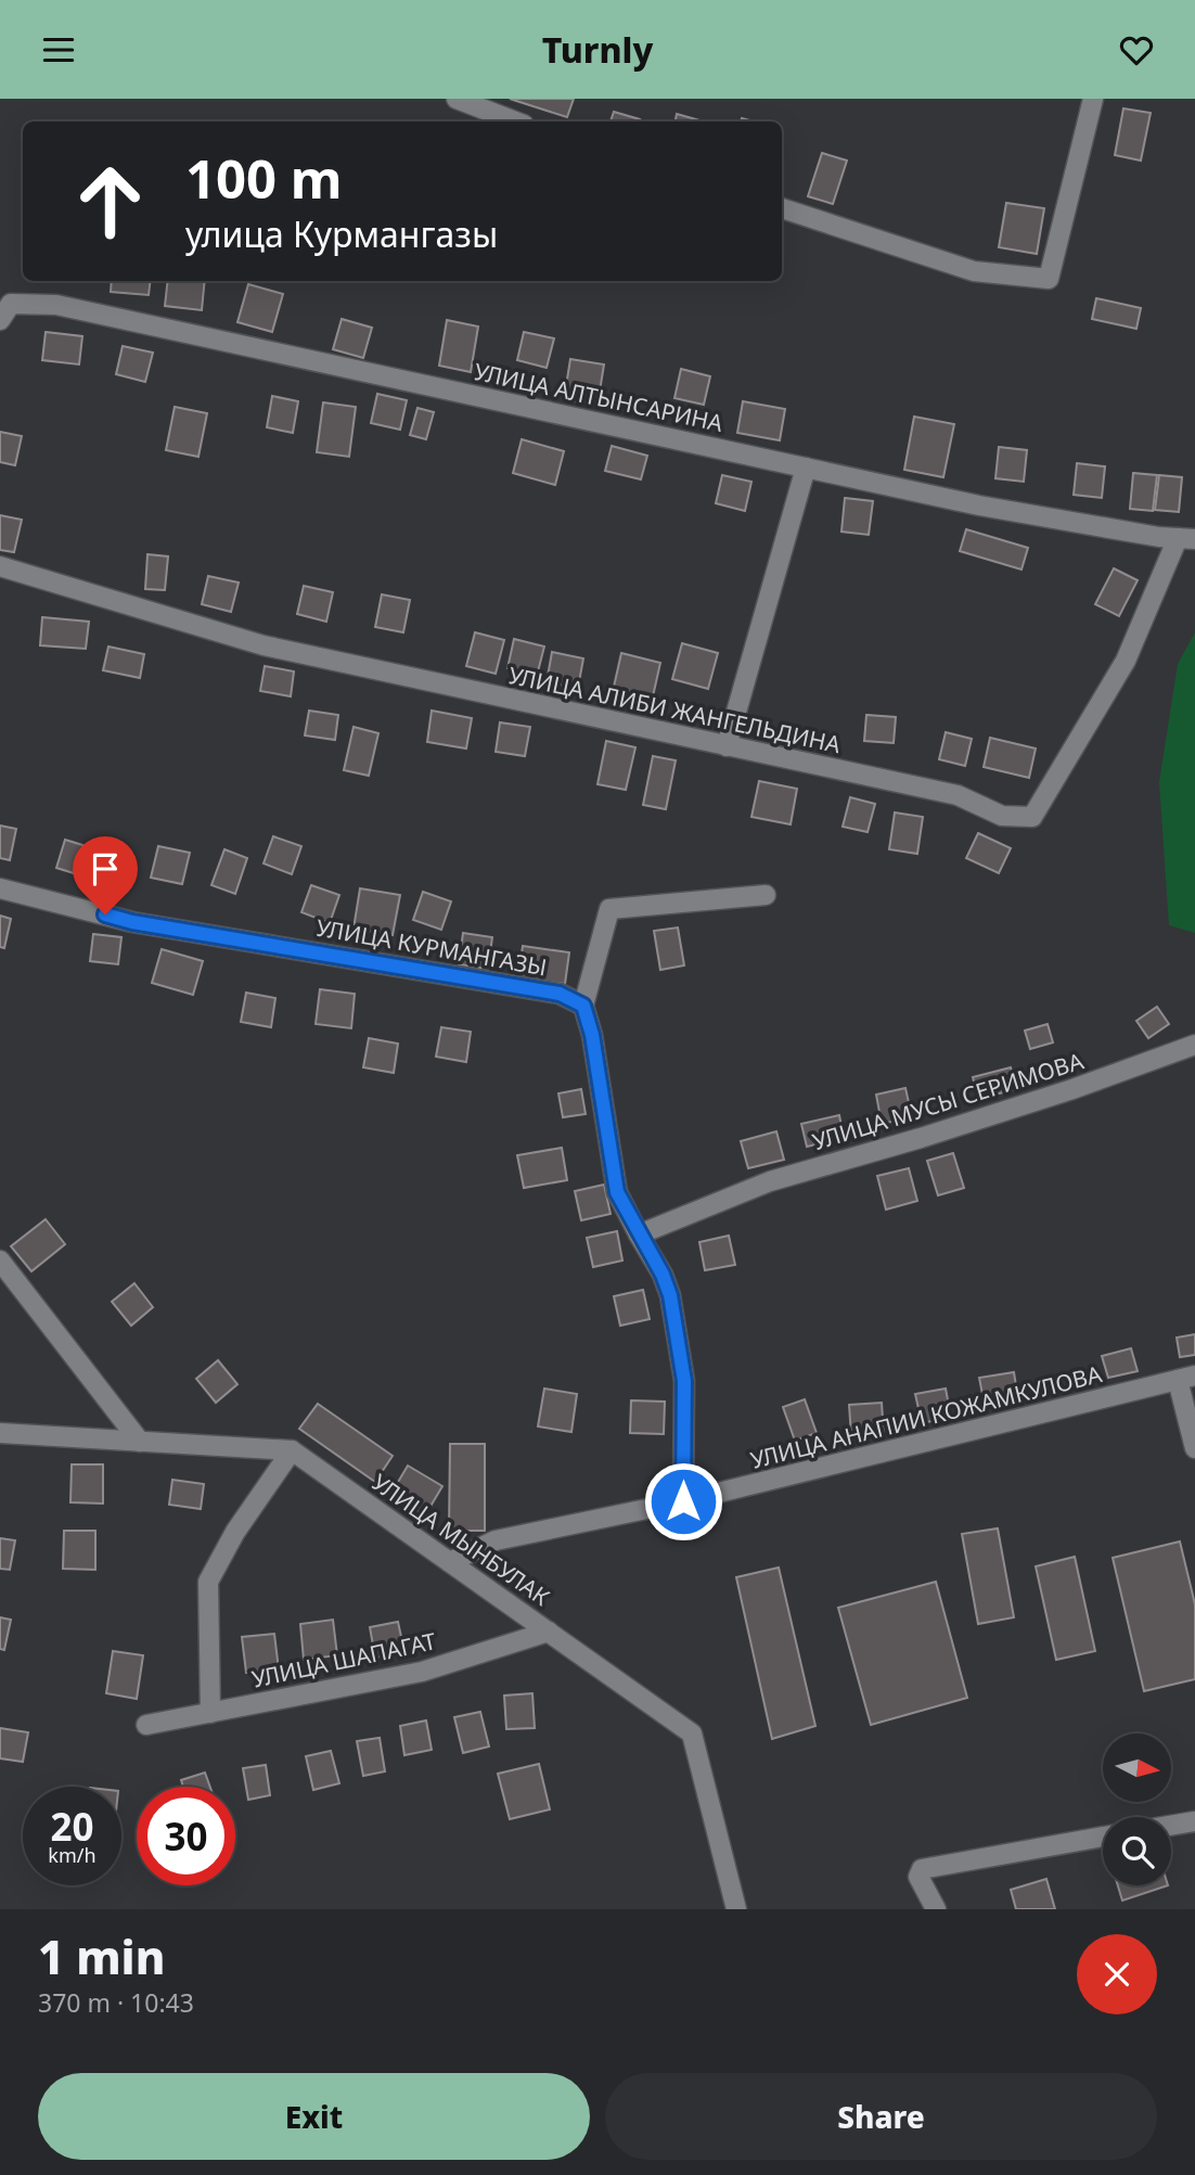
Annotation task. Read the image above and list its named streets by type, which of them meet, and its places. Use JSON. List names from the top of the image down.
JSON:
{
  "streets": {
    "street": [
      "УЛИЦА АЛТЫНСАРИНА",
      "УЛИЦА АЛИБИ ЖАНГЕЛЬДИНА",
      "УЛИЦА КУРМАНГАЗЫ",
      "УЛИЦА МУСЫ СЕРИМОВА",
      "УЛИЦА АНАПИИ КОЖАМКУЛОВА",
      "УЛИЦА МЫНБУЛАК",
      "УЛИЦА ШАПАГАТ"
    ]
  },
  "crossings": [
    ["УЛИЦА АЛТЫНСАРИНА", "УЛИЦА АЛИБИ ЖАНГЕЛЬДИНА"],
    ["УЛИЦА АНАПИИ КОЖАМКУЛОВА", "УЛИЦА МЫНБУЛАК"],
    ["УЛИЦА МЫНБУЛАК", "УЛИЦА ШАПАГАТ"]
  ],
  "north": "right",
  "page": {
    "header": "Turnly",
    "turn": ["100 m", "улица Курмангазы"],
    "speed": "20 km/h",
    "limit": "30",
    "heading": ["1 min", "370 m · 10:43"],
    "buttons": ["Exit", "Share"]
  }
}
